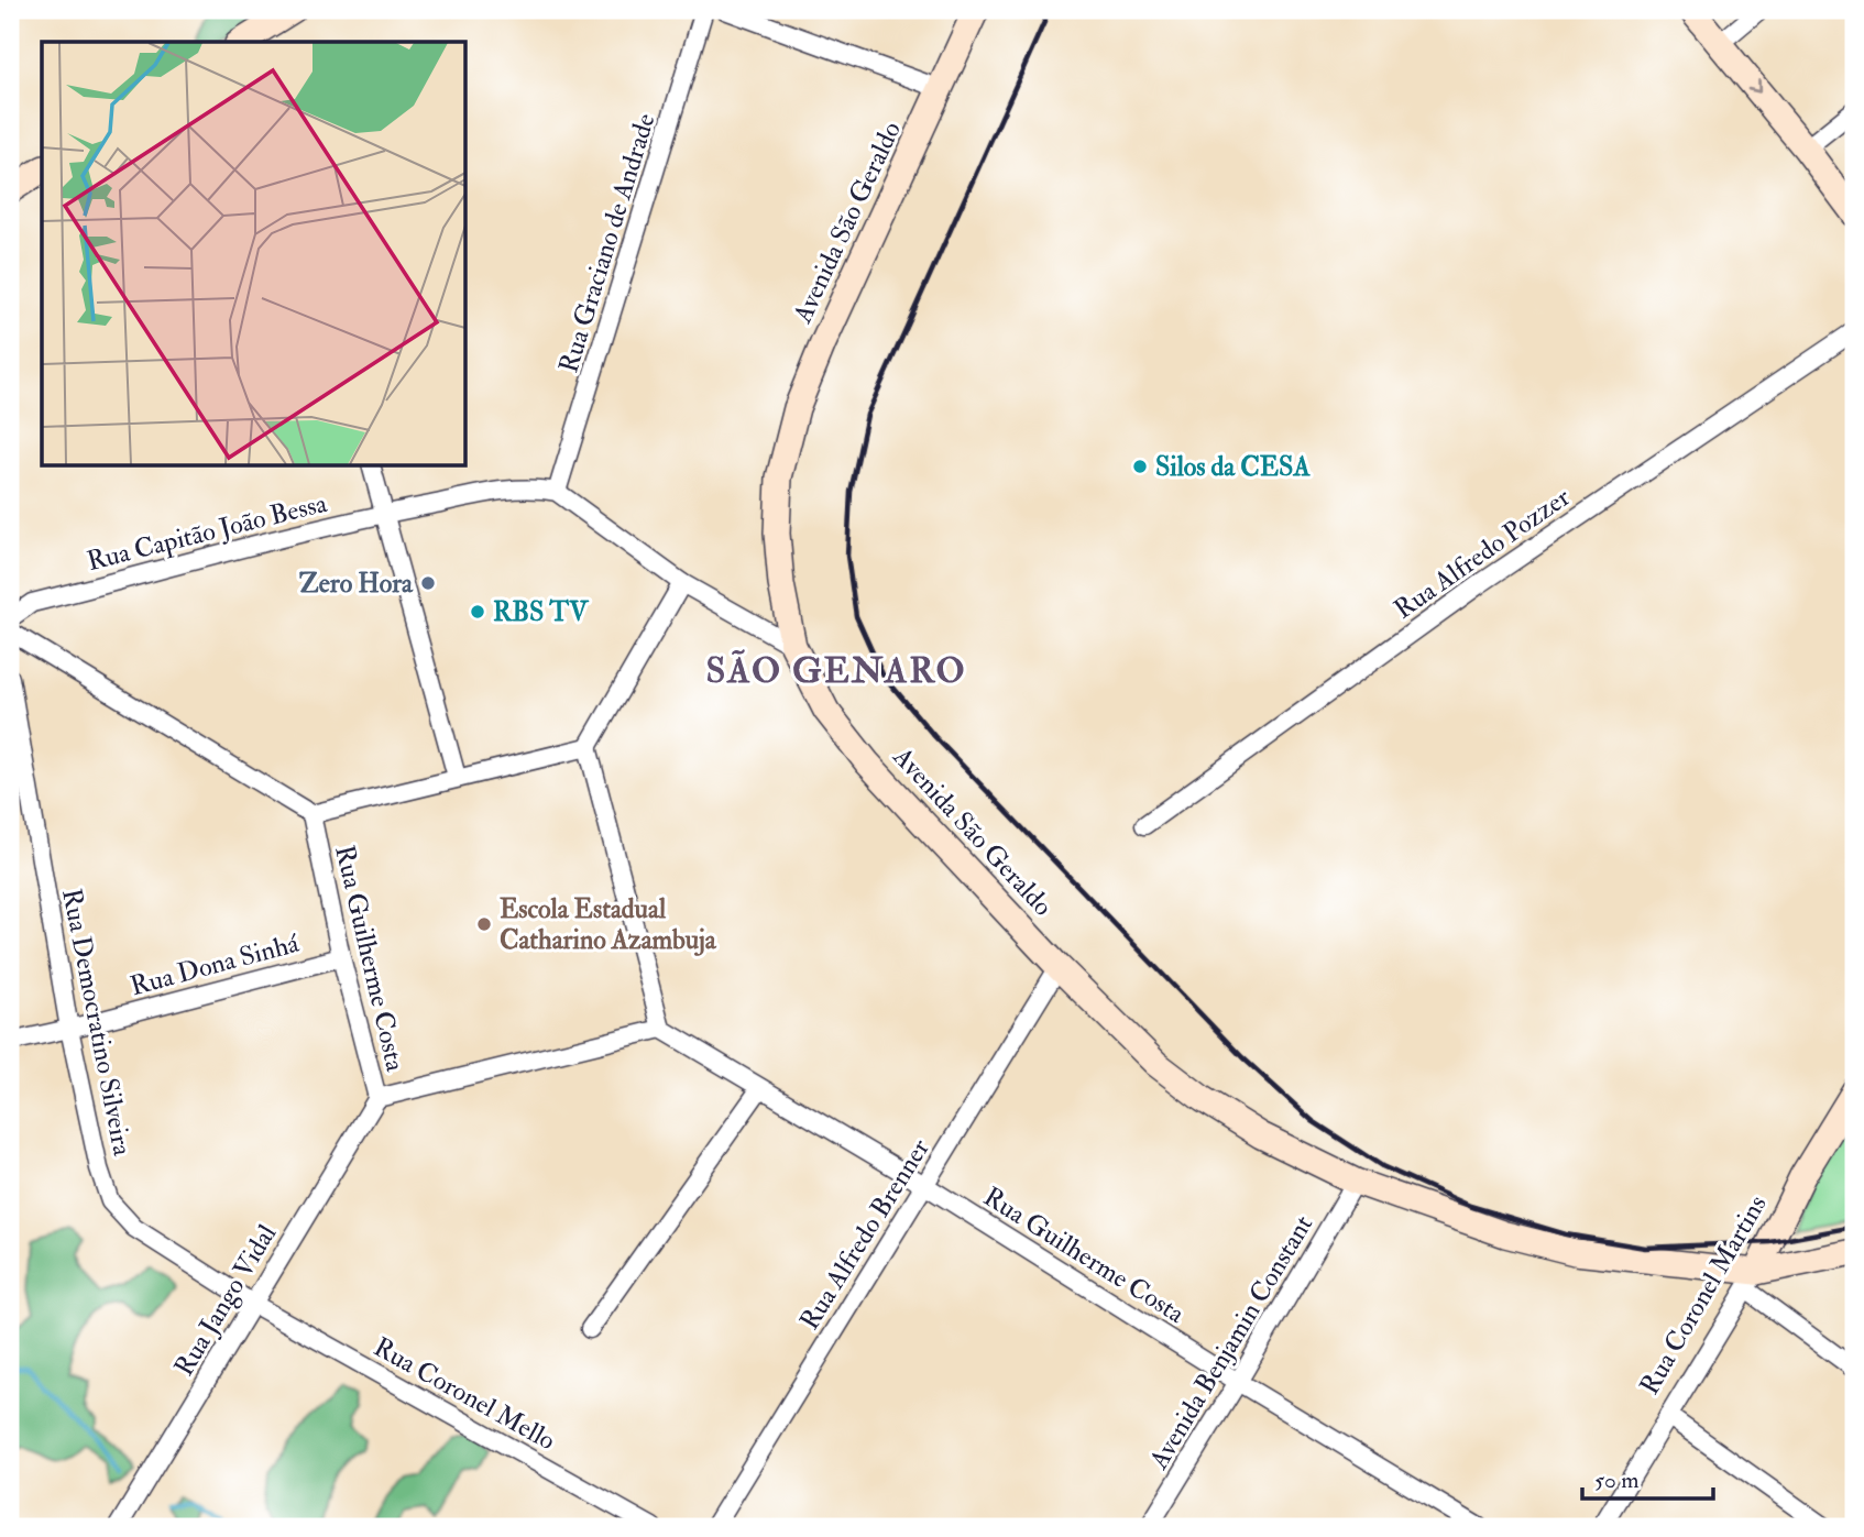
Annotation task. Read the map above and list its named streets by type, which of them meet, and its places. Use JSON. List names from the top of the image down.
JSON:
{
  "streets": {
    "street": [
      "Avenida São Geraldo",
      "Rua Graciano de Andrade",
      "Rua Capitão João Bessa",
      "Rua Alfredo Pozzer",
      "Rua Guilherme Costa",
      "Rua Dona Sinhá",
      "Rua Democratino Silveira",
      "Rua Alfredo Brenner",
      "Rua Coronel Martins",
      "Rua Jango Vidal",
      "Avenida Benjamin Constant",
      "Rua Coronel Mello"
    ]
  },
  "crossings": [
    ["Avenida São Geraldo", "Rua Alfredo Brenner"],
    ["Avenida São Geraldo", "Rua Coronel Martins"],
    ["Avenida São Geraldo", "Avenida Benjamin Constant"],
    ["Rua Graciano de Andrade", "Rua Capitão João Bessa"],
    ["Rua Guilherme Costa", "Rua Dona Sinhá"],
    ["Rua Guilherme Costa", "Rua Alfredo Brenner"],
    ["Rua Guilherme Costa", "Rua Jango Vidal"],
    ["Rua Guilherme Costa", "Avenida Benjamin Constant"],
    ["Rua Dona Sinhá", "Rua Democratino Silveira"],
    ["Rua Democratino Silveira", "Rua Jango Vidal"],
    ["Rua Democratino Silveira", "Rua Coronel Mello"],
    ["Rua Jango Vidal", "Rua Coronel Mello"]
  ],
  "districts": ["SÃO GENARO"],
  "places": [
    "Silos da CESA",
    "Zero Hora",
    "RBS TV",
    "Escola Estadual Catharino Azambuja"
  ],
  "scale_bar": "50 m"
}
